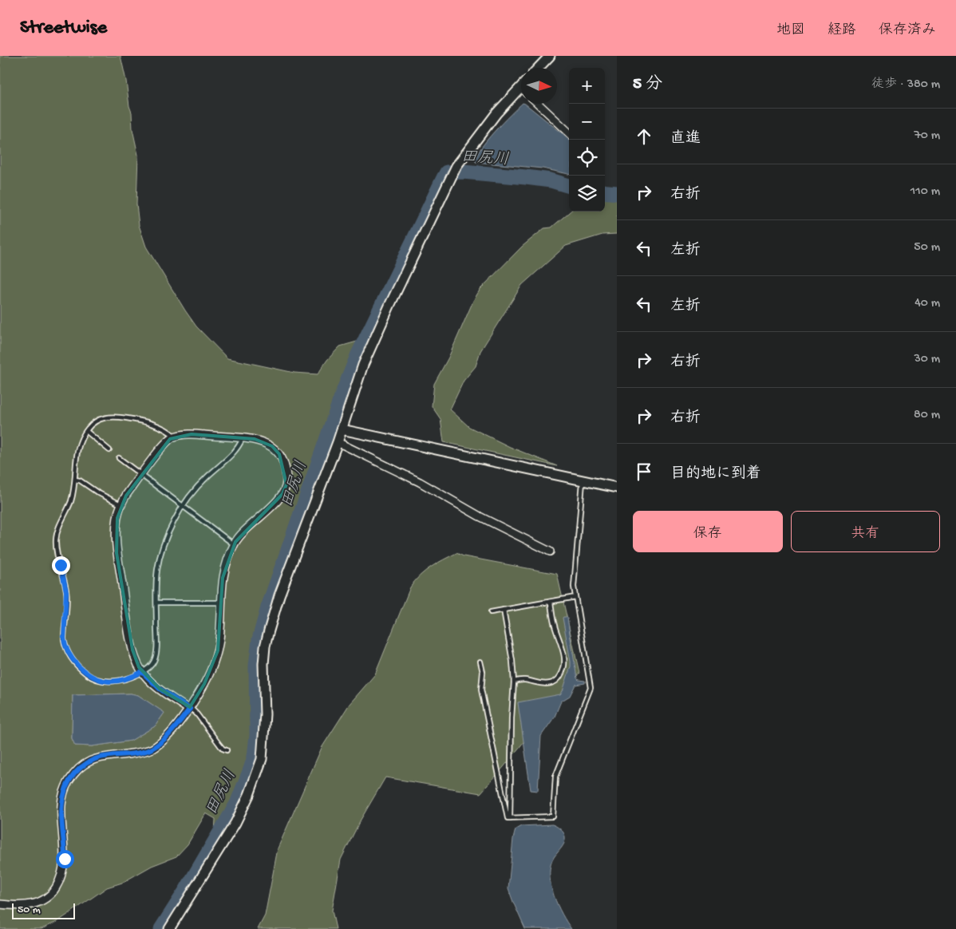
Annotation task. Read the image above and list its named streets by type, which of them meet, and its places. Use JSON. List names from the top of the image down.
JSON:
{
  "water": ["田尻川"],
  "scale_bar": "50 m",
  "north": "right",
  "page": {
    "header": "Streetwise",
    "nav": ["地図", "経路", "保存済み"],
    "heading": ["5 分", "徒歩 · 380 m"],
    "map_buttons": ["+", "−"],
    "list": [
      ["直進", "70 m"],
      ["右折", "110 m"],
      ["左折", "50 m"],
      ["左折", "40 m"],
      ["右折", "30 m"],
      ["右折", "80 m"],
      "目的地に到着"
    ],
    "buttons": ["保存", "共有"],
    "scale": "50 m"
  }
}
